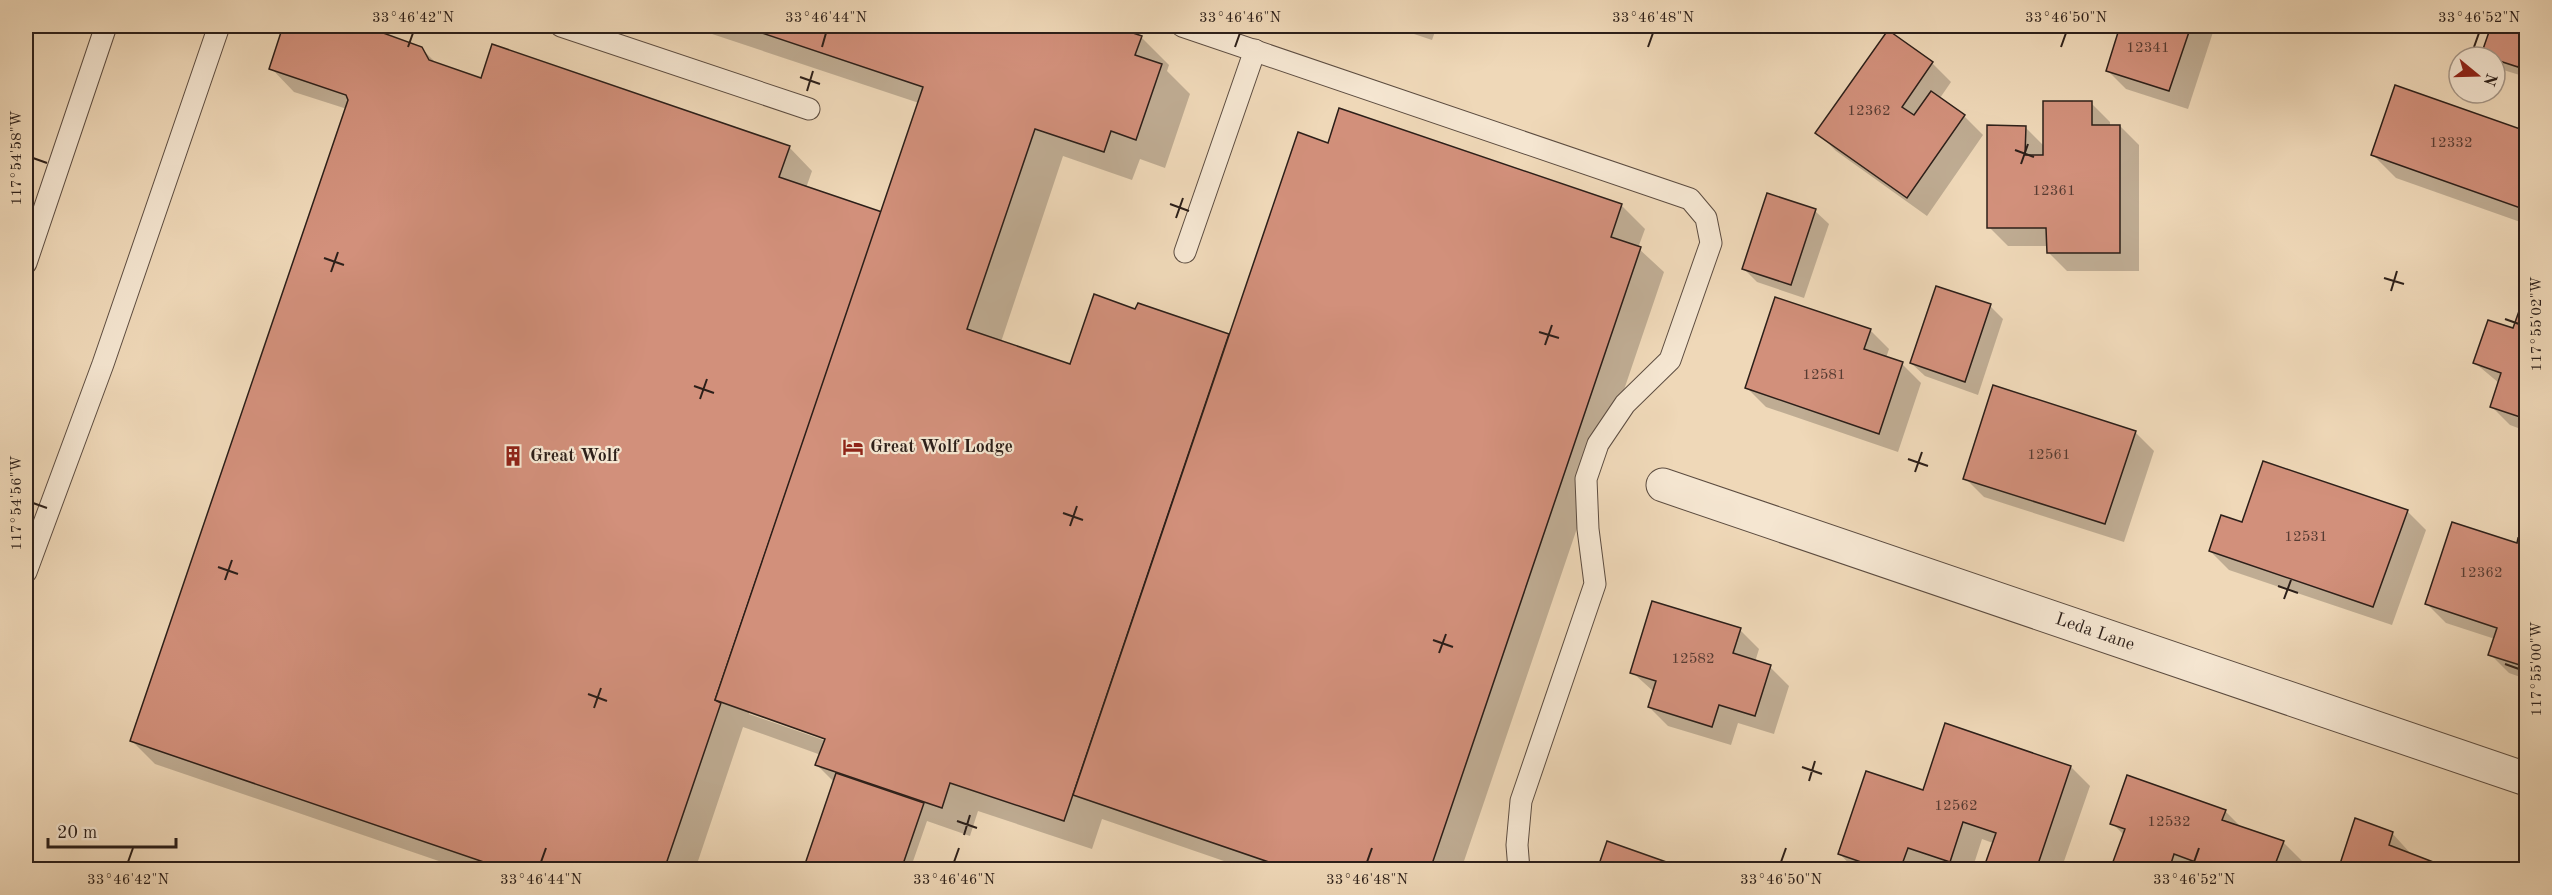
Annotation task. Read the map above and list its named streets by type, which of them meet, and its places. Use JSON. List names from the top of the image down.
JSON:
{
  "streets": {
    "street": ["Leda Lane"]
  },
  "places": {
    "hotel": ["Great Wolf Lodge"],
    "building": ["Great Wolf"]
  },
  "house_numbers": [
    "12341",
    "12362",
    "12332",
    "12361",
    "12581",
    "12561",
    "12531",
    "12362",
    "12582",
    "12562",
    "12532"
  ],
  "scale_bar": "20 m",
  "north": "right",
  "coordinates": [
    "33°46'42\"N",
    "33°46'44\"N",
    "33°46'46\"N",
    "33°46'48\"N",
    "33°46'50\"N",
    "33°46'52\"N",
    "117°54'58\"W",
    "117°55'02\"W",
    "117°54'56\"W",
    "117°55'00\"W"
  ]
}
